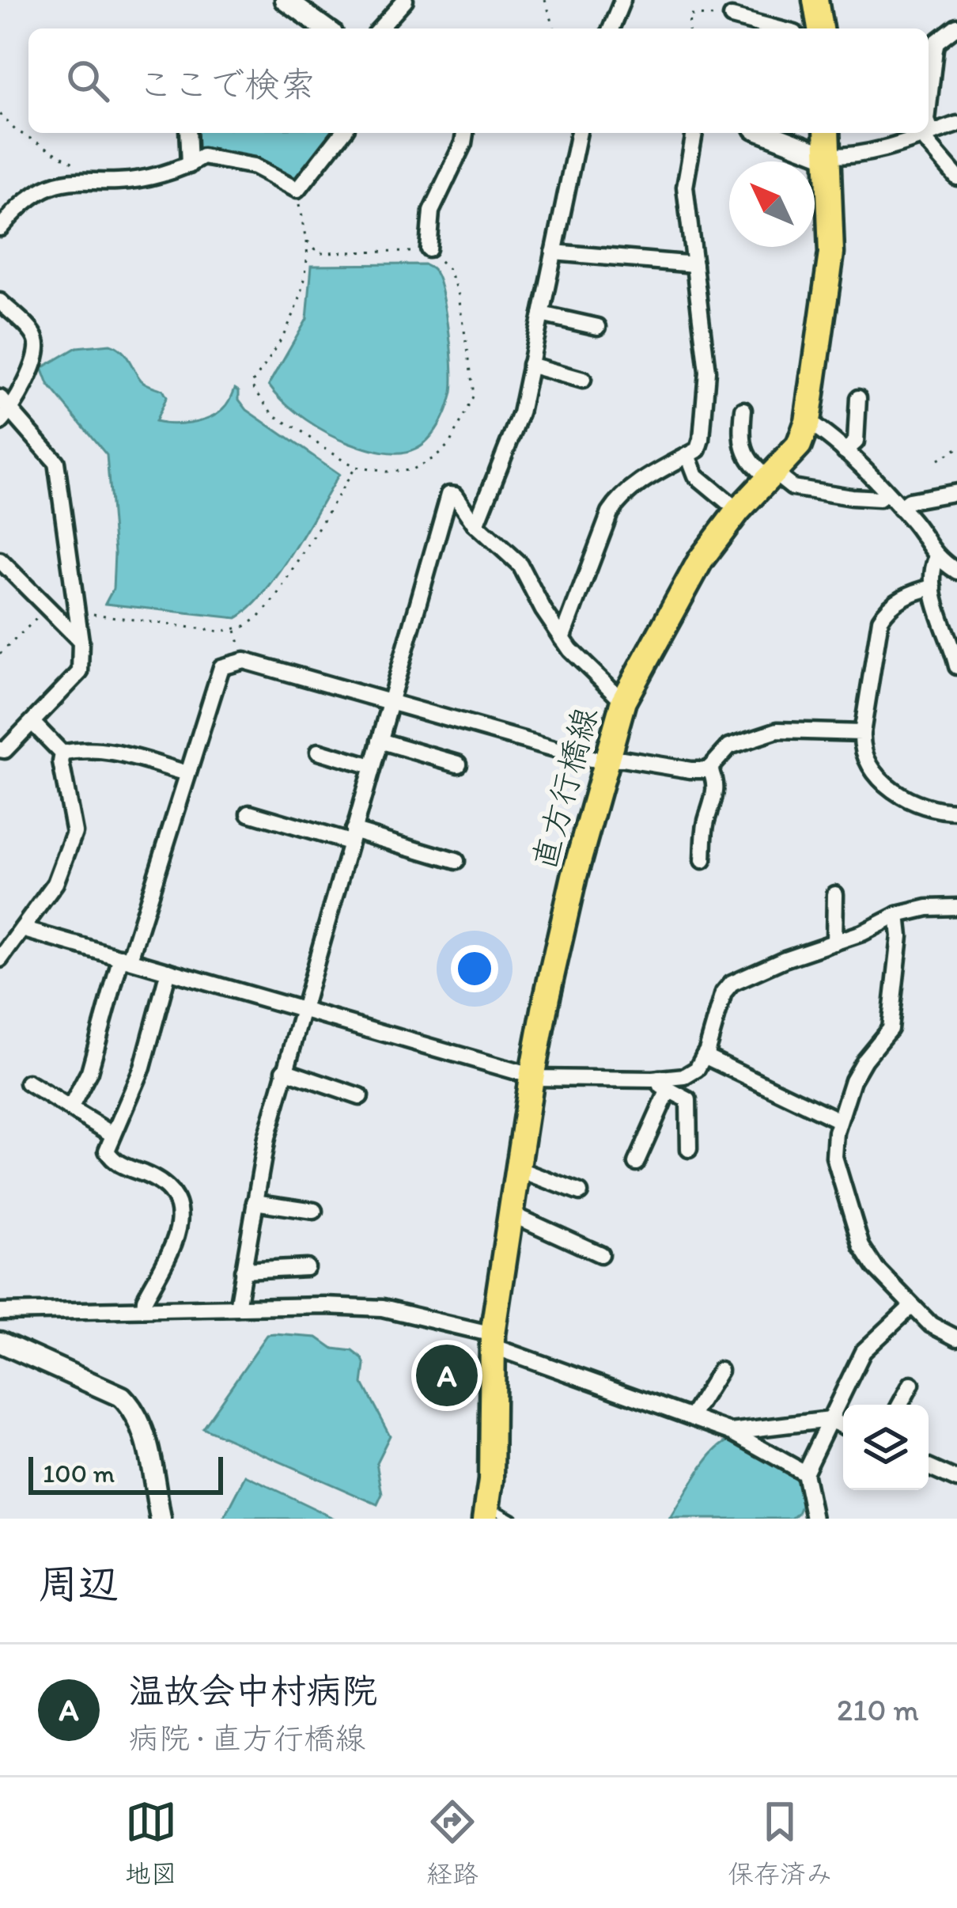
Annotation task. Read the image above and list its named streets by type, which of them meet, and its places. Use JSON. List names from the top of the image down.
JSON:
{
  "streets": {
    "main road": ["直方行橋線"]
  },
  "scale_bar": "100 m",
  "north": "top left",
  "page": {
    "search": "ここで検索",
    "pins": "A",
    "scale": "100 m",
    "heading": "周辺",
    "list": [
      {
        "mark": "A",
        "name": "温故会中村病院",
        "note": "病院 · 直方行橋線",
        "value": "210 m"
      }
    ],
    "nav": ["地図", "経路", "保存済み"]
  }
}
